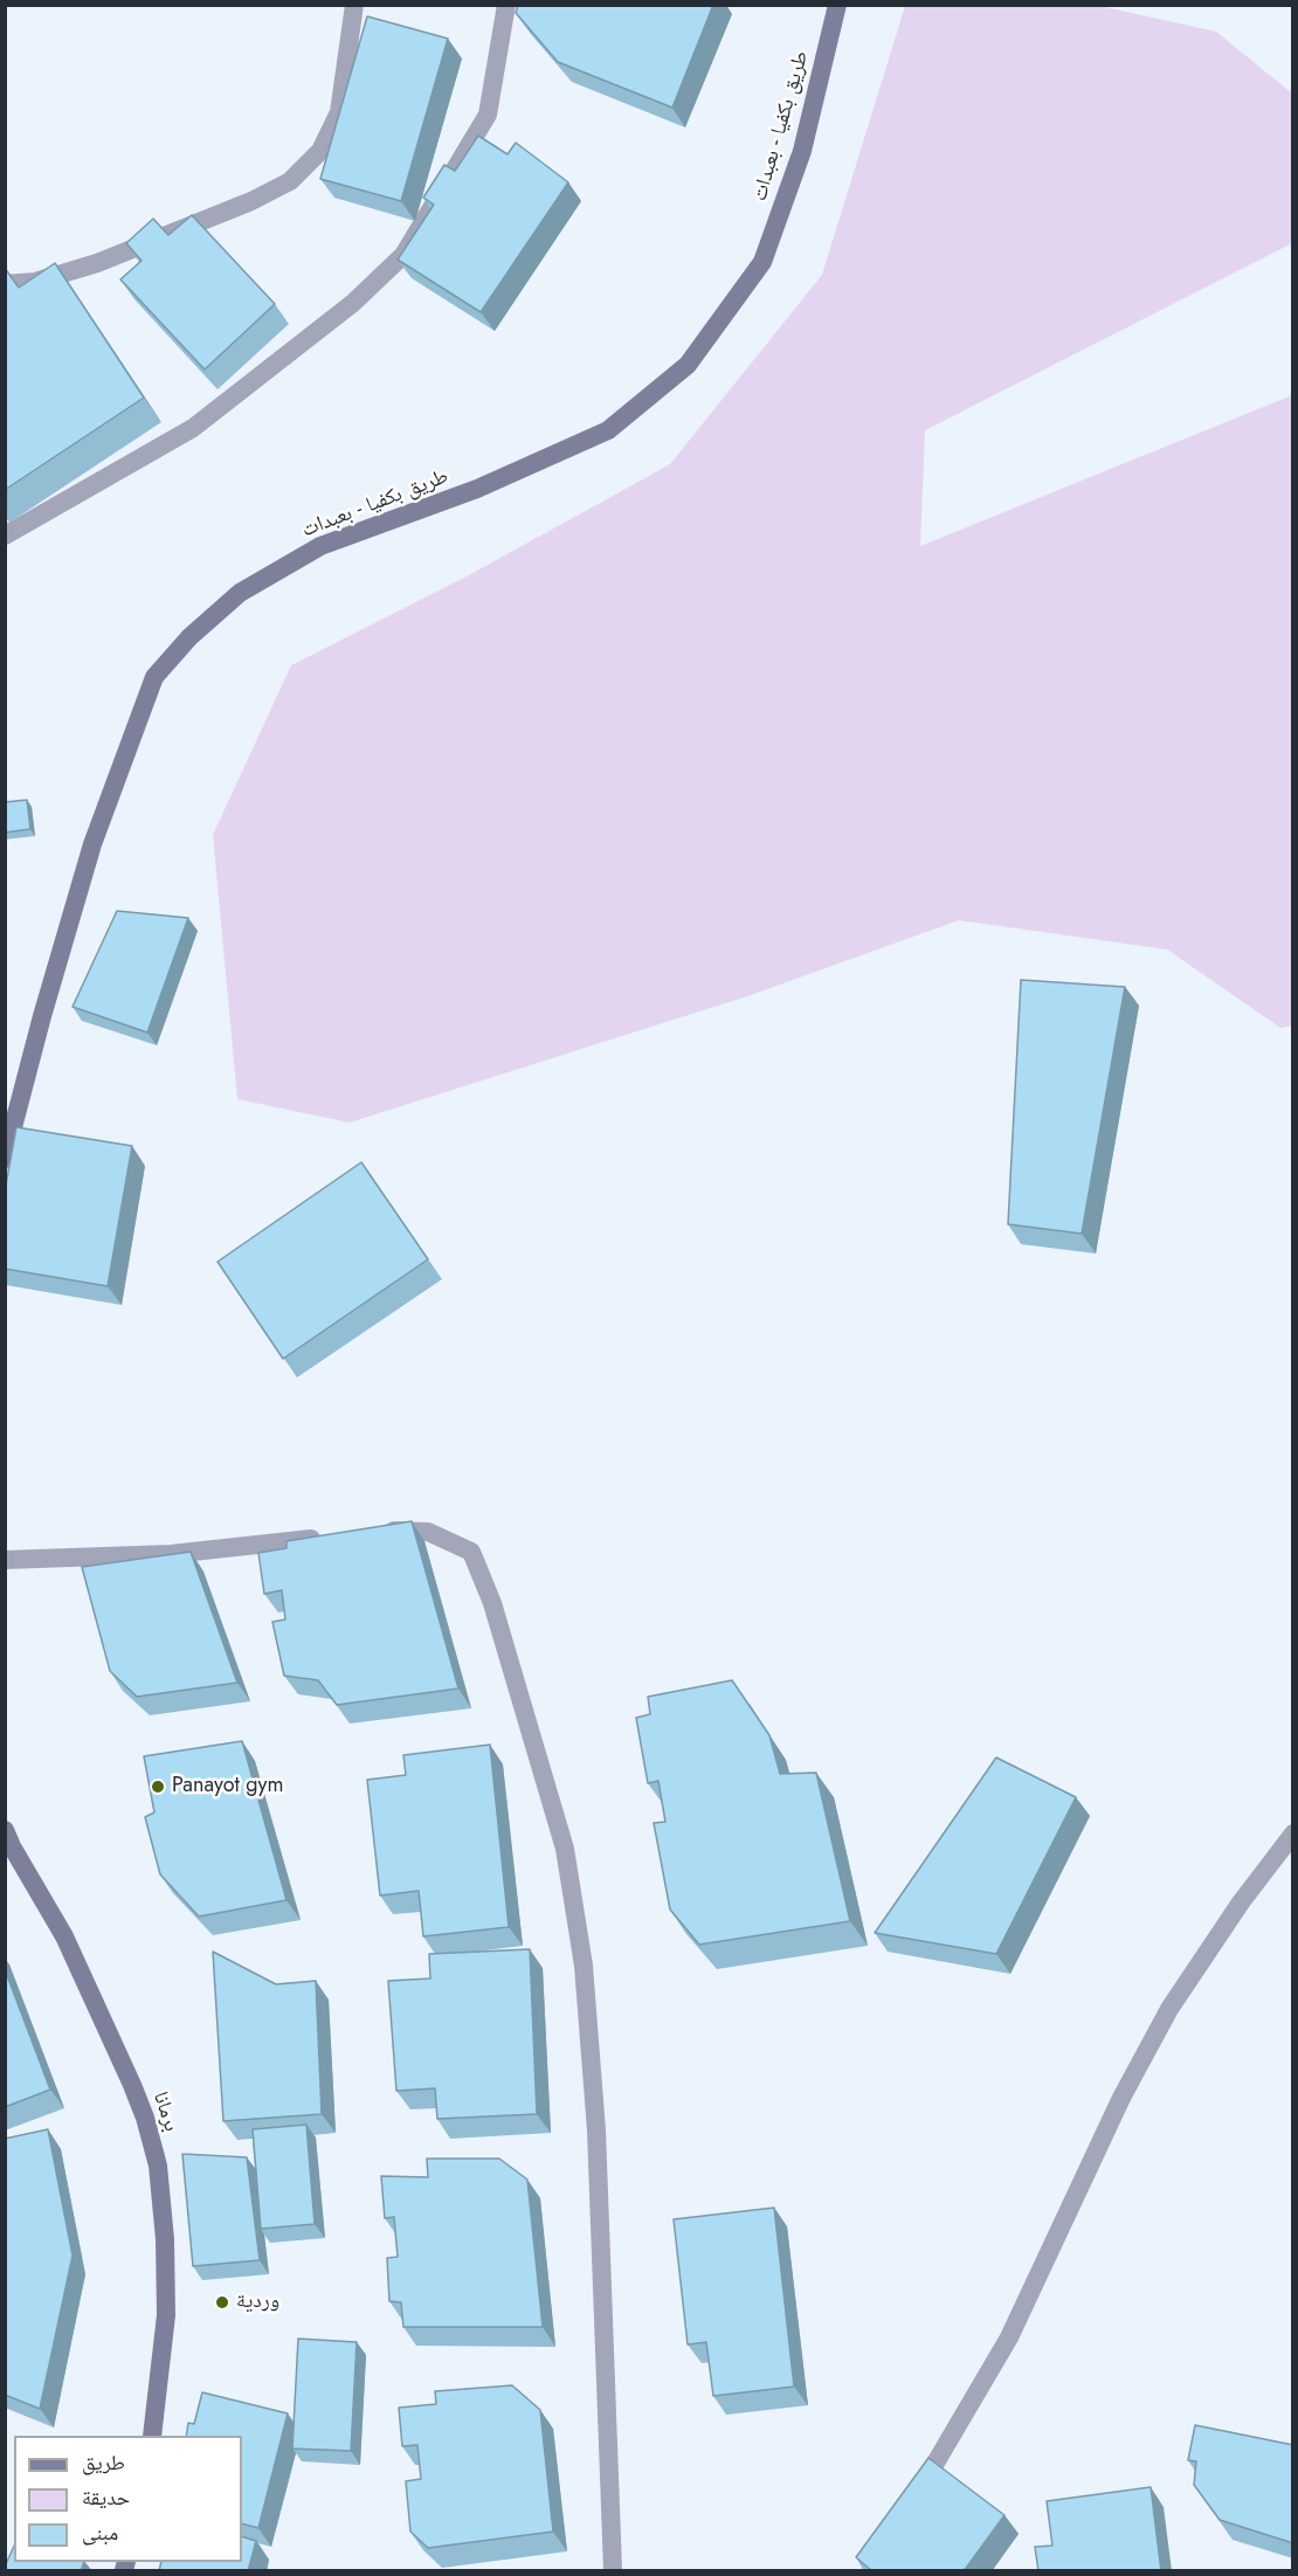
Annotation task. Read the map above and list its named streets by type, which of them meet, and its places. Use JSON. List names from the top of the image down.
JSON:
{
  "streets": {
    "main road": ["طريق بكفيا - بعبدات", "برمانا"]
  },
  "places": ["Panayot gym", "وردية"],
  "legend": ["طريق", "حديقة", "مبنى"]
}
